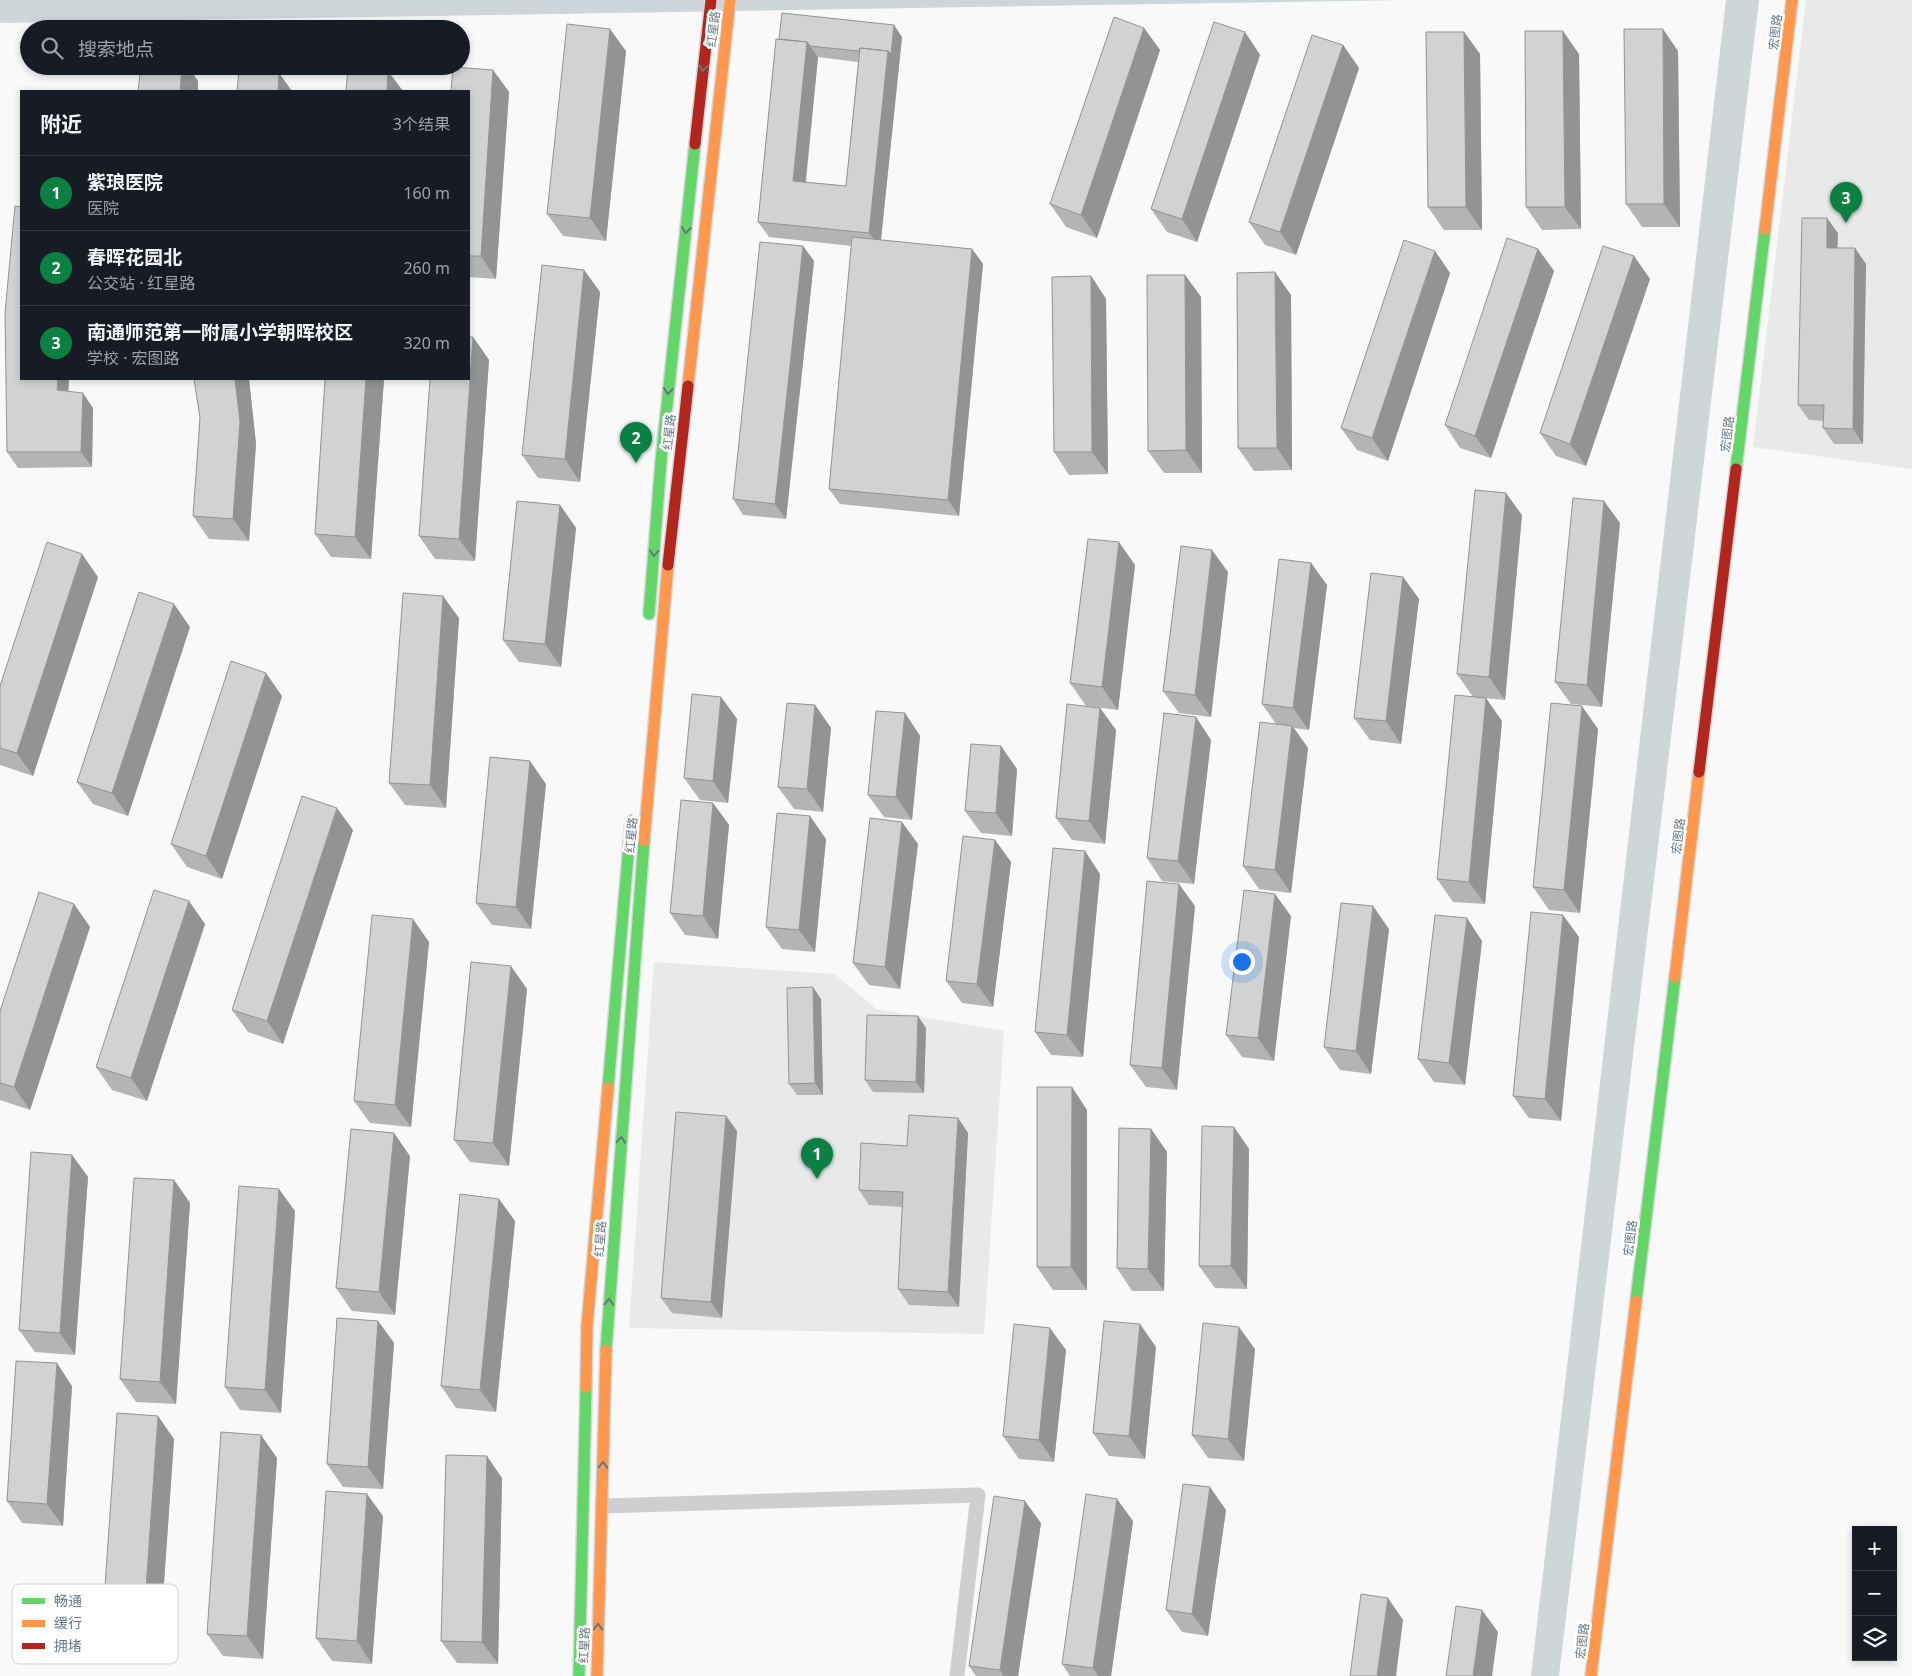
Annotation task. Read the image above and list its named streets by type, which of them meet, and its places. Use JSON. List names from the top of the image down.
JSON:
{
  "streets": {
    "main road": ["红星路", "宏图路"]
  },
  "legend": ["畅通", "缓行", "拥堵"],
  "page": {
    "search": "搜索地点",
    "heading": ["附近", "3个结果"],
    "list": [
      {
        "mark": "1",
        "name": "紫琅医院",
        "note": "医院",
        "value": "160 m"
      },
      {
        "mark": "2",
        "name": "春晖花园北",
        "note": "公交站 · 红星路",
        "value": "260 m"
      },
      {
        "mark": "3",
        "name": "南通师范第一附属小学朝晖校区",
        "note": "学校 · 宏图路",
        "value": "320 m"
      }
    ],
    "pins": ["3", "2", "1"],
    "map_buttons": ["+", "−"]
  }
}
